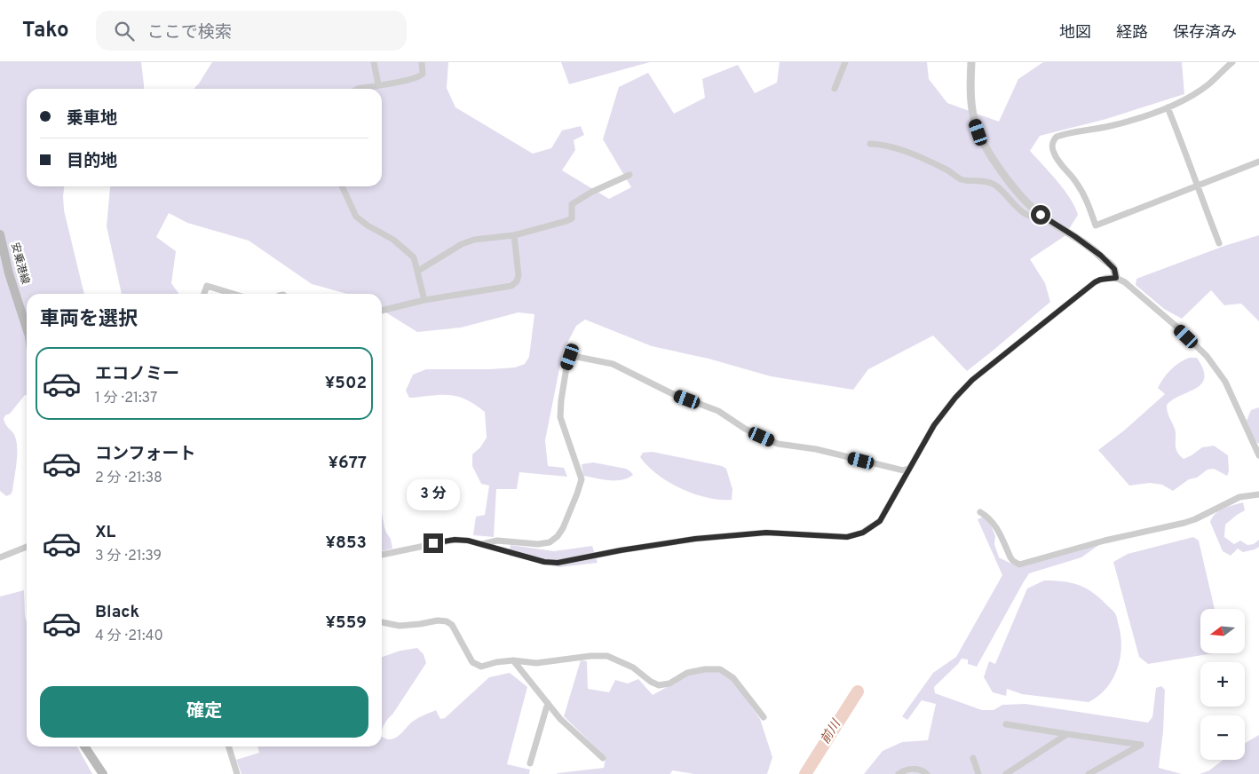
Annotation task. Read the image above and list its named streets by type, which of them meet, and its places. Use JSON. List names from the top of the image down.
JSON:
{
  "streets": {
    "main road": ["安乗港線"]
  },
  "water": ["前川"],
  "north": "left",
  "page": {
    "header": "Tako",
    "search": "ここで検索",
    "nav": ["地図", "経路", "保存済み"],
    "banner": ["乗車地", "目的地"],
    "heading": "車両を選択",
    "list": [
      {
        "name": "エコノミー",
        "note": "1 分 · 21:37",
        "value": "¥502"
      },
      {
        "name": "コンフォート",
        "note": "2 分 · 21:38",
        "value": "¥677"
      },
      {
        "name": "XL",
        "note": "3 分 · 21:39",
        "value": "¥853"
      },
      {
        "name": "Black",
        "note": "4 分 · 21:40",
        "value": "¥559"
      }
    ],
    "bubble": "3 分",
    "map_buttons": ["+", "−"],
    "buttons": "確定"
  }
}
